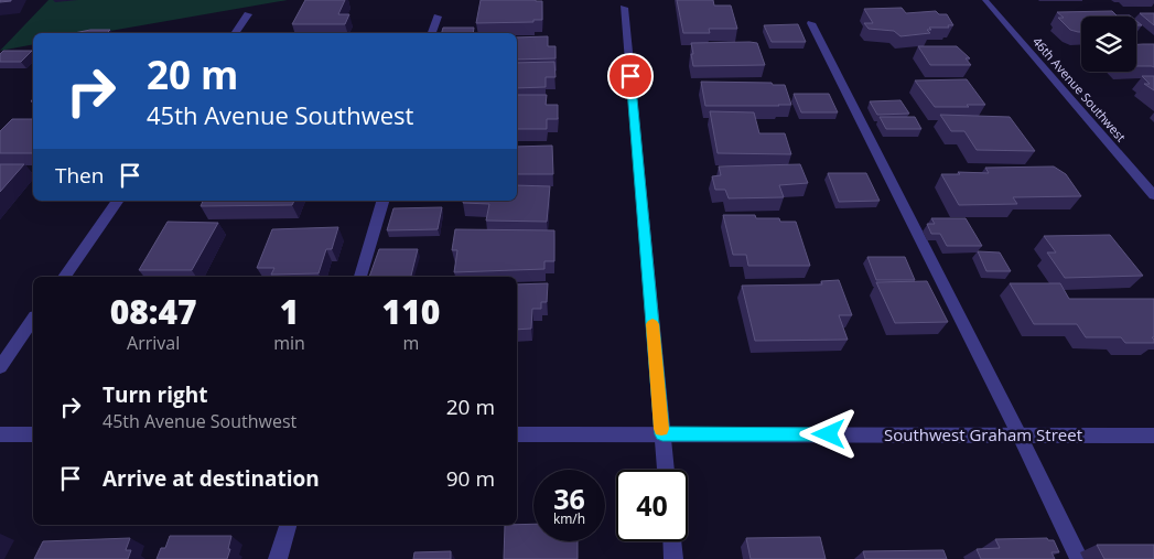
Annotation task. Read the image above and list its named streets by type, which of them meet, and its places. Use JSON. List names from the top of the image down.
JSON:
{
  "streets": {
    "street": ["46th Avenue Southwest", "Southwest Graham Street"]
  },
  "page": {
    "turn": ["20 m", "45th Avenue Southwest"],
    "then": "Then",
    "eta": [
      "08:47",
      "Arrival",
      "1",
      "min",
      "110",
      "m"
    ],
    "list": [
      {
        "name": "Turn right",
        "note": "45th Avenue Southwest",
        "value": "20 m"
      },
      {
        "name": "Arrive at destination",
        "value": "90 m"
      }
    ],
    "speed": "36 km/h",
    "limit": "40"
  }
}
